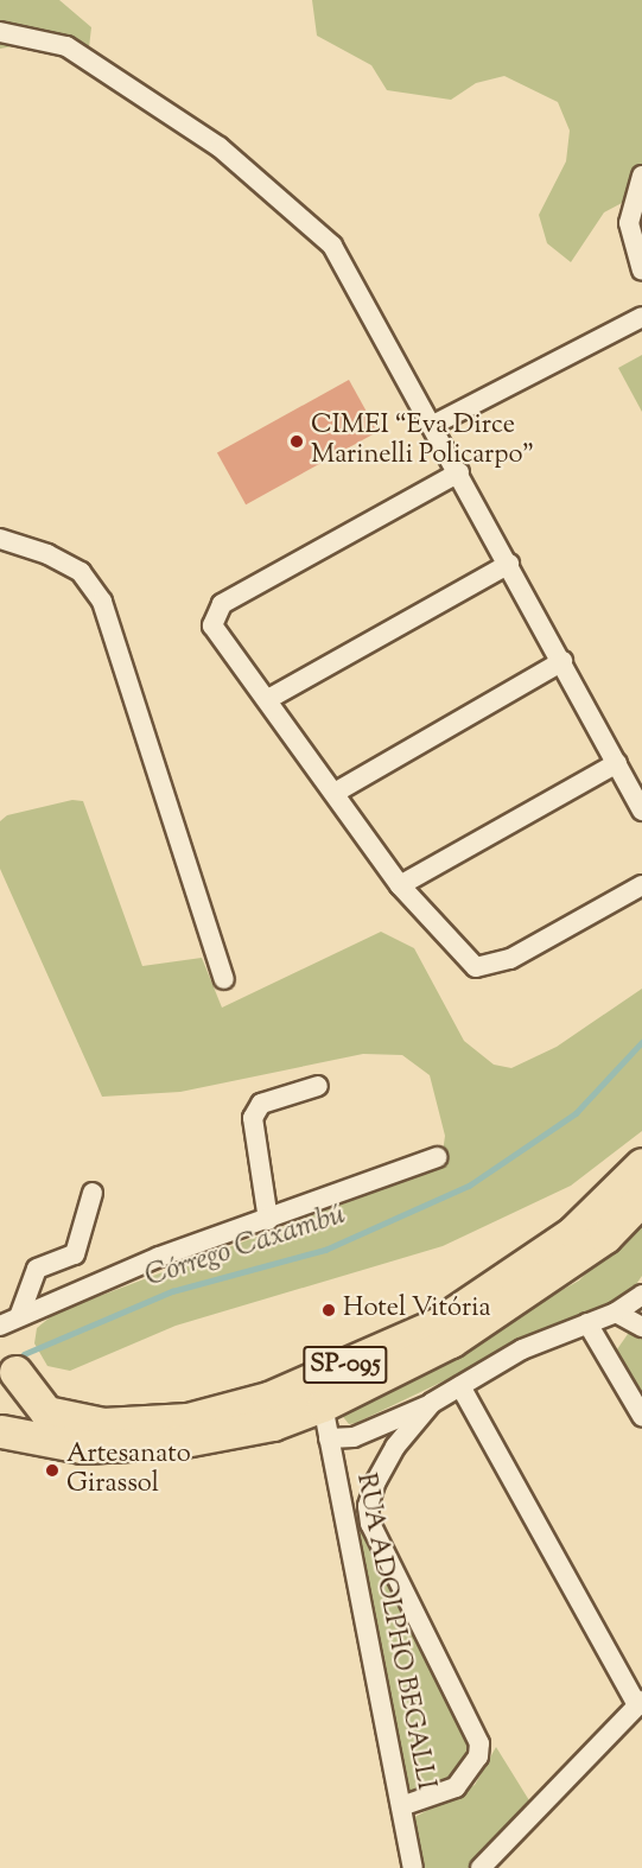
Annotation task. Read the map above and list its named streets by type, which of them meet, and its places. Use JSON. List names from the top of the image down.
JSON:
{
  "streets": {
    "main road": ["SP-095"],
    "street": ["RUA ADOLPHO BEGALLI"]
  },
  "crossings": [
    ["SP-095", "RUA ADOLPHO BEGALLI"]
  ],
  "water": ["Córrego Caxambú"],
  "places": ["CIMEI “Eva Dirce Marinelli Policarpo”", "Hotel Vitória", "Artesanato Girassol"]
}
